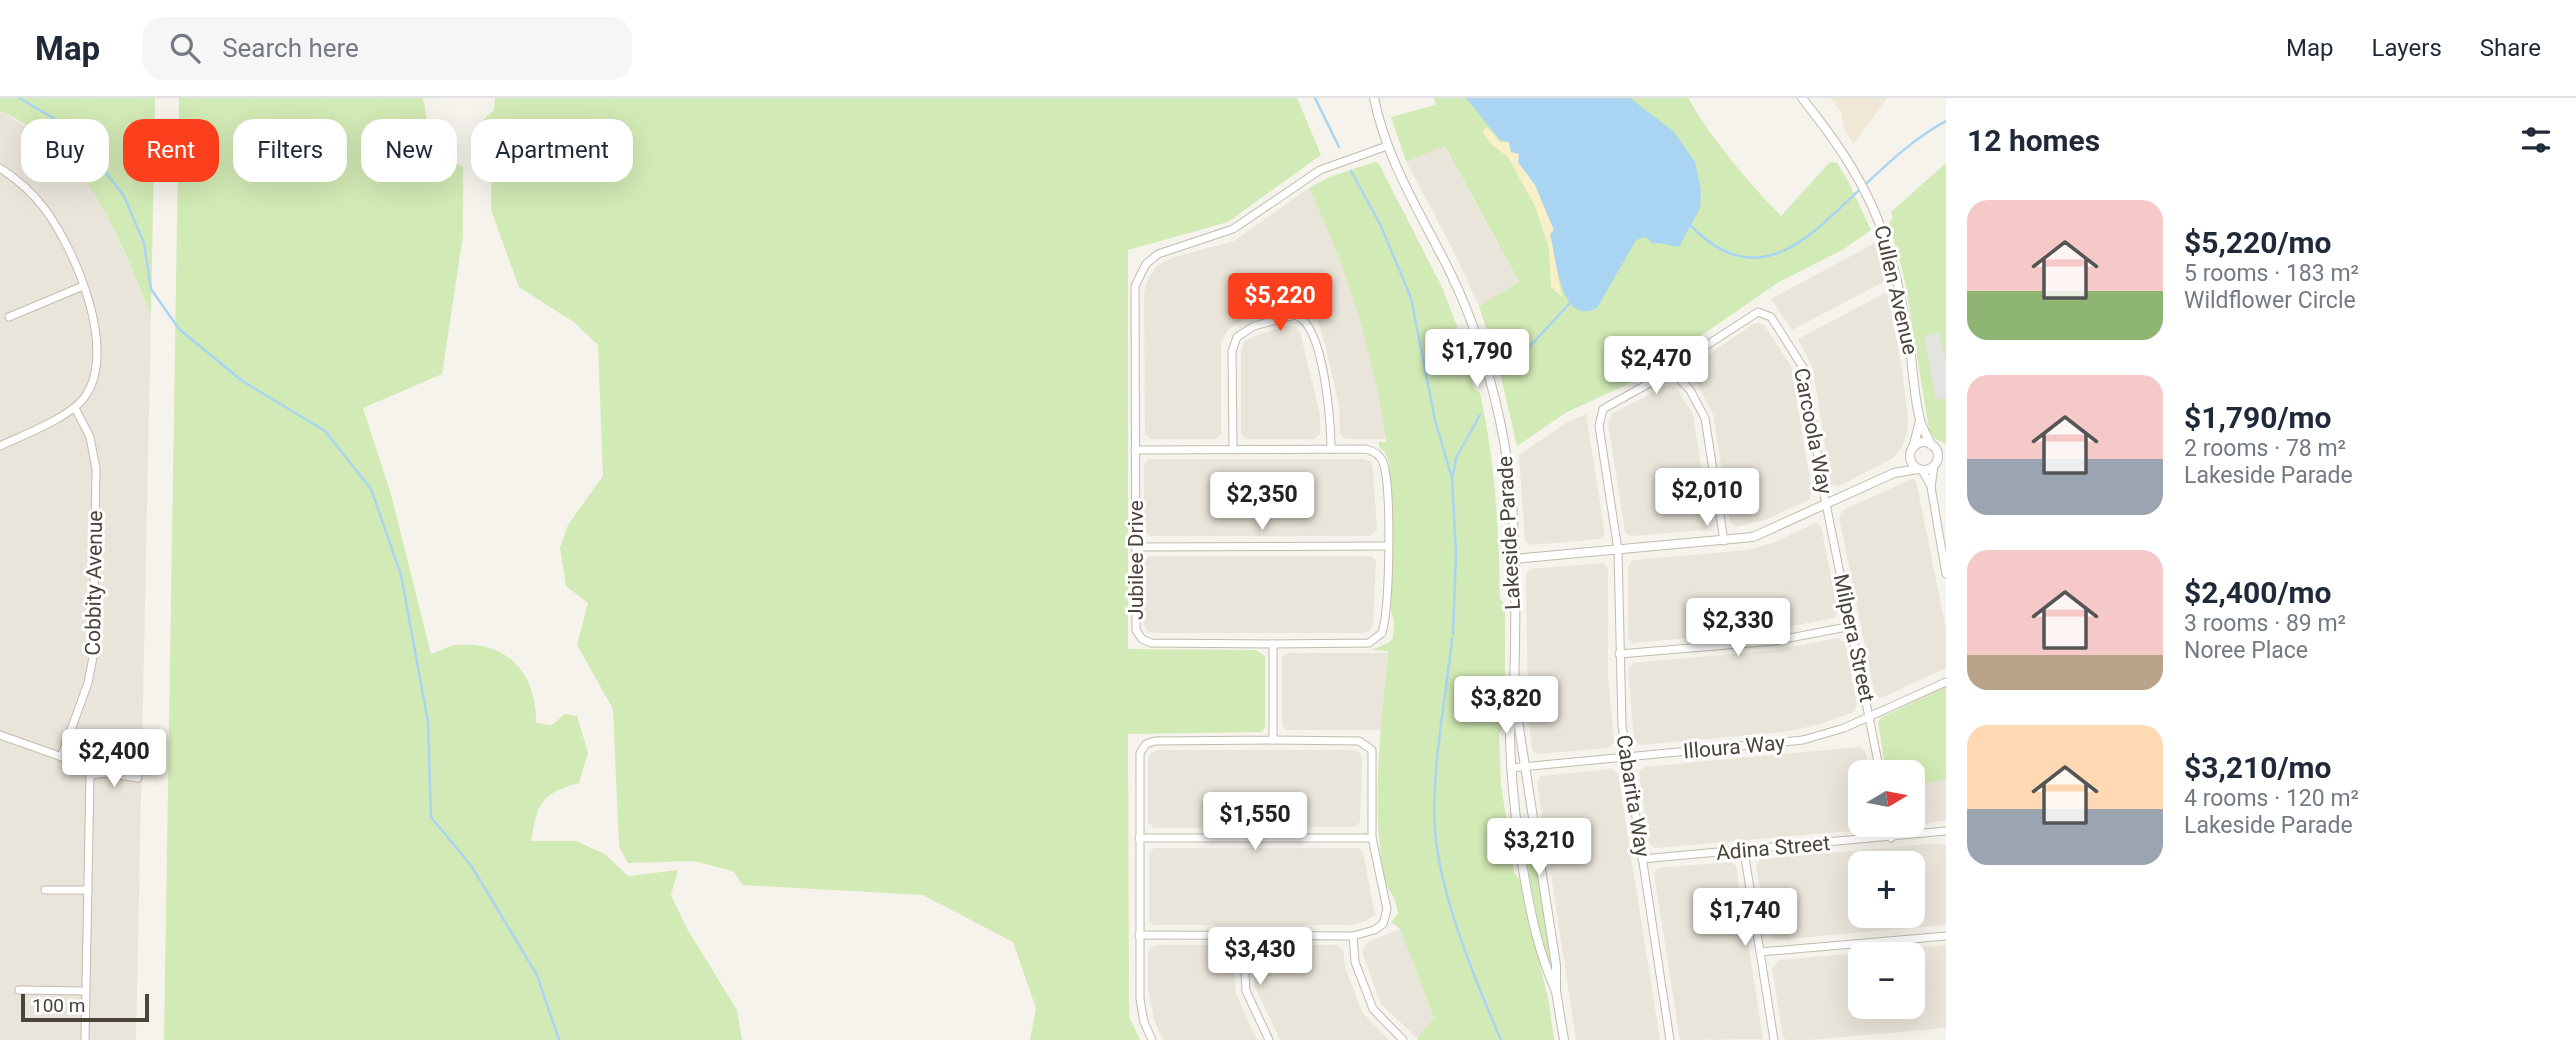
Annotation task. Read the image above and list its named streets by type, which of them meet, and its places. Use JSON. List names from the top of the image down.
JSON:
{
  "streets": {
    "street": [
      "Cullen Avenue",
      "Carcoola Way",
      "Lakeside Parade",
      "Jubilee Drive",
      "Cobbity Avenue",
      "Milpera Street",
      "Illoura Way",
      "Cabarita Way",
      "Adina Street"
    ]
  },
  "crossings": [
    ["Carcoola Way", "Milpera Street"],
    ["Carcoola Way", "Cabarita Way"],
    ["Lakeside Parade", "Jubilee Drive"],
    ["Lakeside Parade", "Illoura Way"],
    ["Milpera Street", "Illoura Way"],
    ["Illoura Way", "Cabarita Way"],
    ["Cabarita Way", "Adina Street"]
  ],
  "scale_bar": "100 m",
  "north": "right",
  "page": {
    "header": "Map",
    "search": "Search here",
    "nav": ["Map", "Layers", "Share"],
    "heading": "12 homes",
    "chip": [
      "Buy",
      "Rent",
      "Filters",
      "New",
      "Apartment"
    ],
    "list": [
      {
        "name": "$5,220/mo",
        "note": "5 rooms · 183 m² · Wildflower Circle"
      },
      {
        "name": "$1,790/mo",
        "note": "2 rooms · 78 m² · Lakeside Parade"
      },
      {
        "name": "$2,400/mo",
        "note": "3 rooms · 89 m² · Noree Place"
      },
      {
        "name": "$3,210/mo",
        "note": "4 rooms · 120 m² · Lakeside Parade"
      }
    ],
    "price": [
      "$5,220",
      "$1,790",
      "$2,470",
      "$2,010",
      "$2,350",
      "$2,330",
      "$3,820",
      "$2,400",
      "$1,550",
      "$3,210",
      "$1,740",
      "$3,430"
    ],
    "map_buttons": ["+", "−"],
    "scale": "100 m"
  }
}
